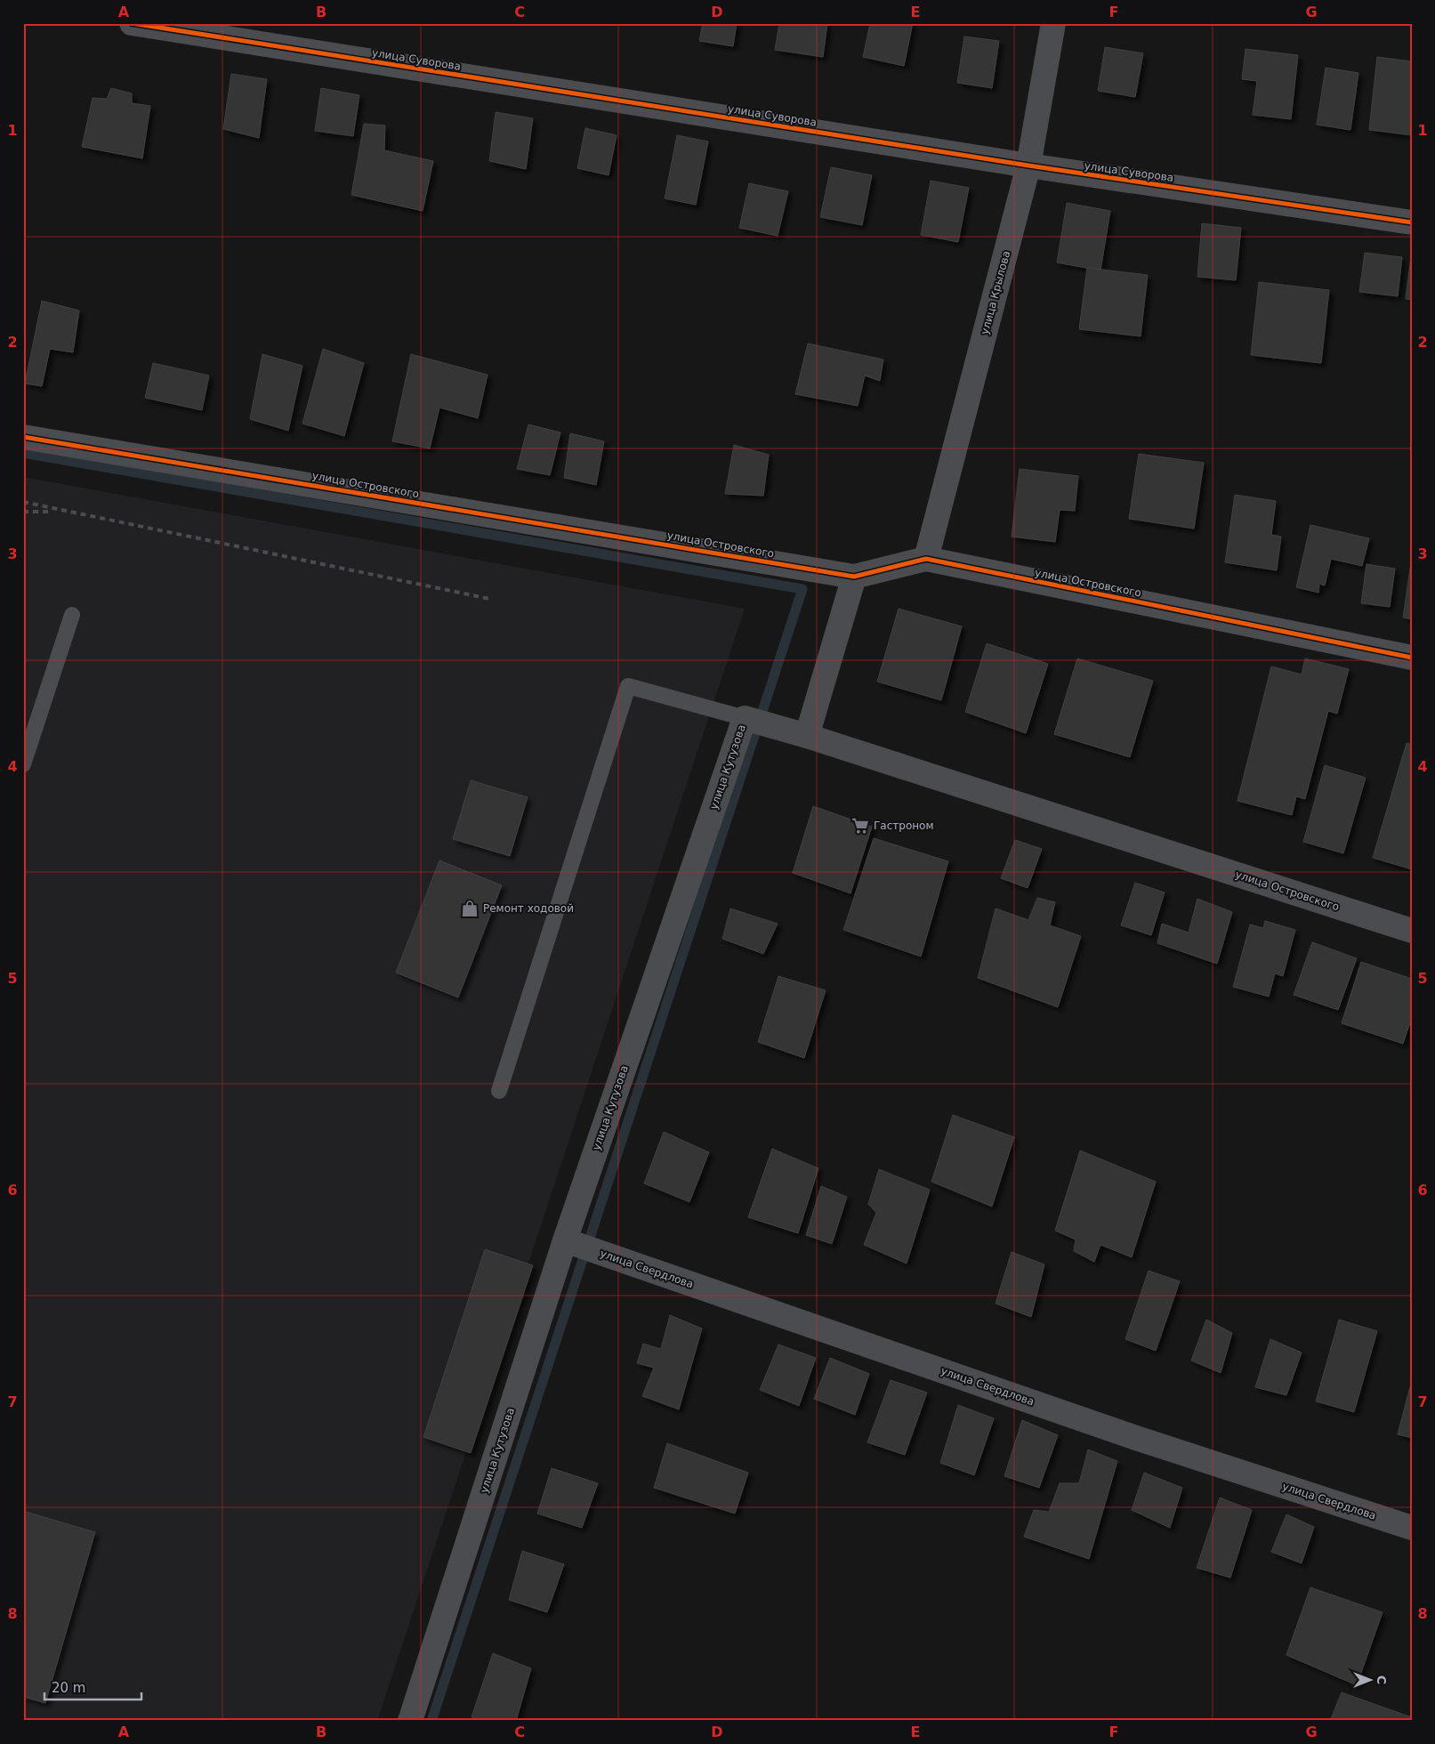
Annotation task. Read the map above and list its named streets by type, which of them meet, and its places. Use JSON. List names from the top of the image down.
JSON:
{
  "streets": {
    "street": [
      "улица Суворова",
      "улица Крылова",
      "улица Островского",
      "улица Кутузова",
      "улица Свердлова"
    ]
  },
  "crossings": [
    ["улица Суворова", "улица Крылова"],
    ["улица Крылова", "улица Островского"],
    ["улица Островского", "улица Кутузова"],
    ["улица Кутузова", "улица Свердлова"]
  ],
  "places": {
    "supermarket": ["Гастроном"],
    "shop": ["Ремонт ходовой"]
  },
  "scale_bar": "20 m",
  "north": "right",
  "grid": {
    "columns": [
      "A",
      "B",
      "C",
      "D",
      "E",
      "F",
      "G"
    ],
    "rows": [
      "1",
      "2",
      "3",
      "4",
      "5",
      "6",
      "7",
      "8"
    ]
  }
}
